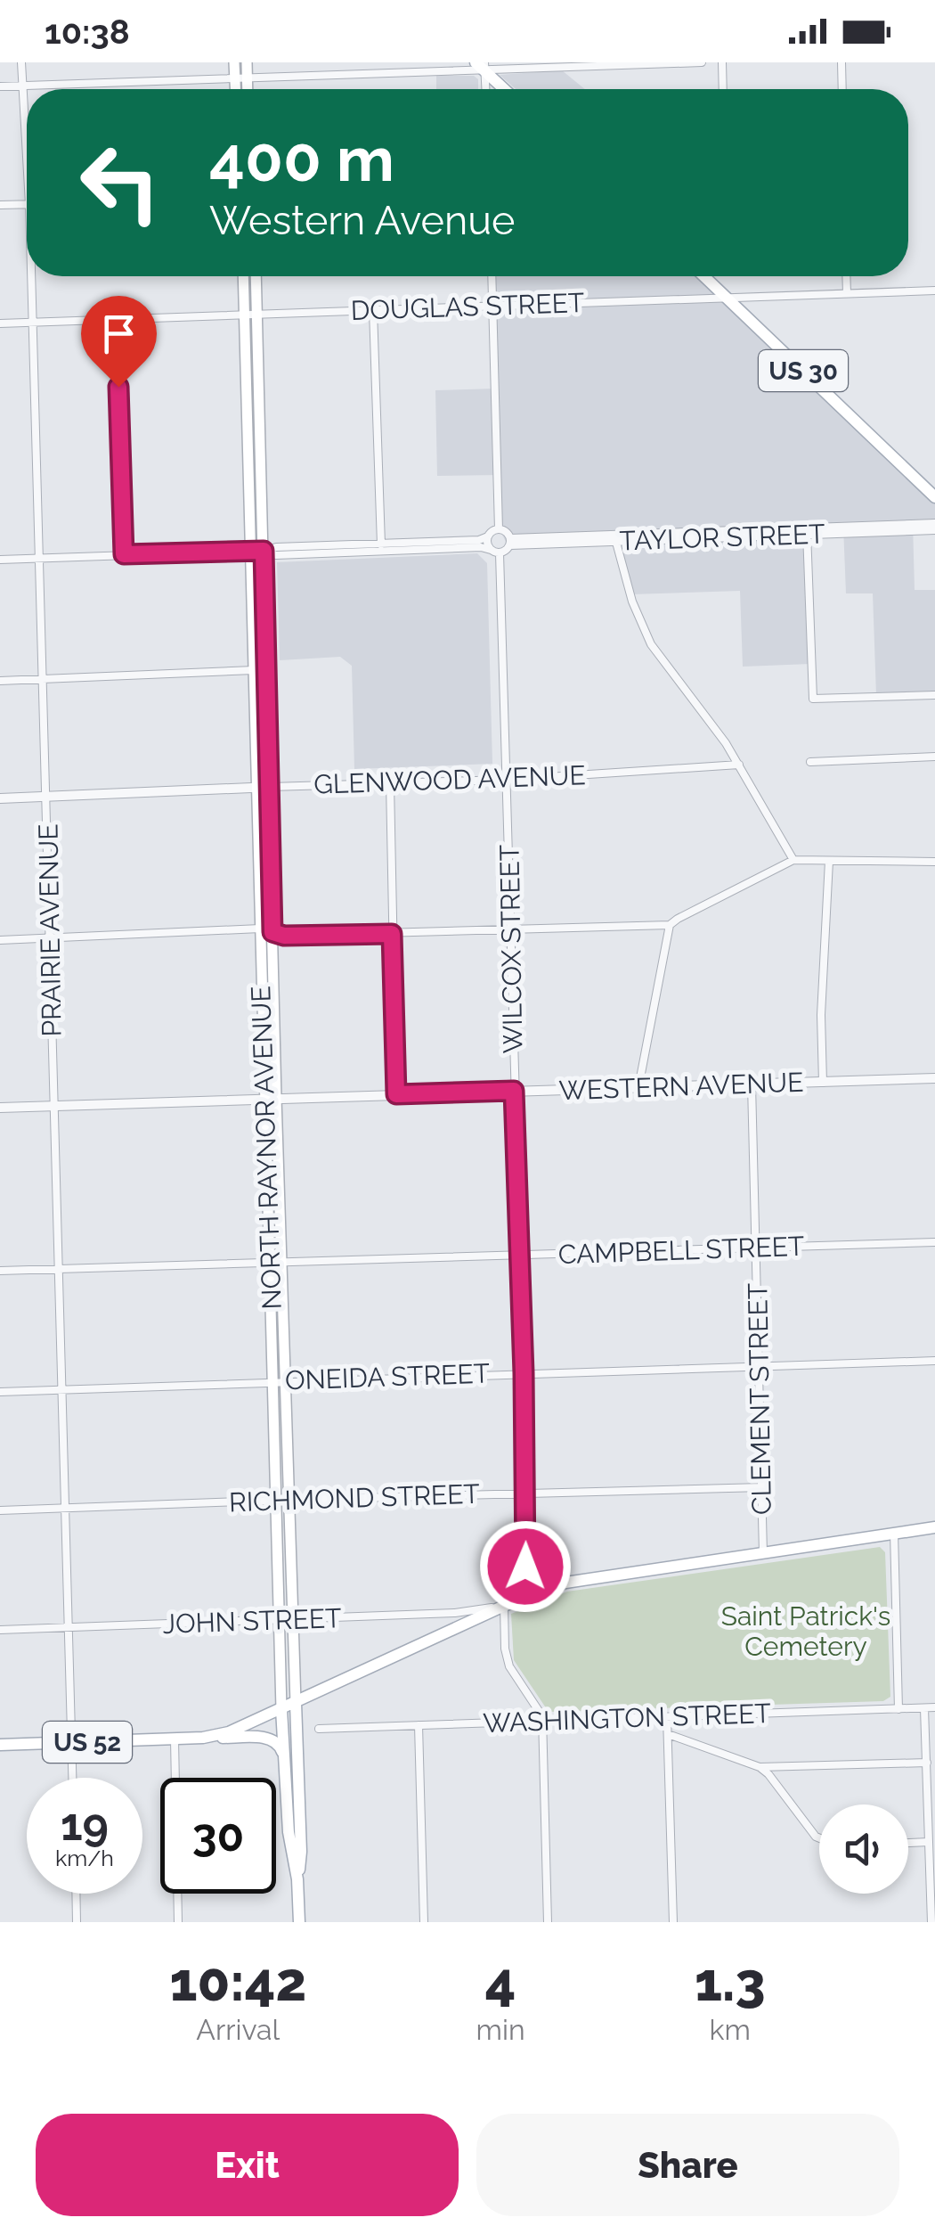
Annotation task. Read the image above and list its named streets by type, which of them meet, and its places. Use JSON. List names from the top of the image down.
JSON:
{
  "streets": {
    "main road": ["US 30", "NORTH RAYNOR AVENUE", "US 52"],
    "street": [
      "DOUGLAS STREET",
      "TAYLOR STREET",
      "GLENWOOD AVENUE",
      "PRAIRIE AVENUE",
      "WILCOX STREET",
      "WESTERN AVENUE",
      "CAMPBELL STREET",
      "ONEIDA STREET",
      "CLEMENT STREET",
      "RICHMOND STREET",
      "JOHN STREET",
      "WASHINGTON STREET"
    ]
  },
  "crossings": [
    ["DOUGLAS STREET", "US 30"],
    ["DOUGLAS STREET", "PRAIRIE AVENUE"],
    ["DOUGLAS STREET", "NORTH RAYNOR AVENUE"],
    ["GLENWOOD AVENUE", "PRAIRIE AVENUE"],
    ["GLENWOOD AVENUE", "WILCOX STREET"],
    ["GLENWOOD AVENUE", "NORTH RAYNOR AVENUE"],
    ["PRAIRIE AVENUE", "WESTERN AVENUE"],
    ["PRAIRIE AVENUE", "CAMPBELL STREET"],
    ["PRAIRIE AVENUE", "ONEIDA STREET"],
    ["PRAIRIE AVENUE", "RICHMOND STREET"],
    ["PRAIRIE AVENUE", "JOHN STREET"],
    ["PRAIRIE AVENUE", "US 52"],
    ["WILCOX STREET", "WESTERN AVENUE"],
    ["WILCOX STREET", "CAMPBELL STREET"],
    ["WILCOX STREET", "ONEIDA STREET"],
    ["WILCOX STREET", "RICHMOND STREET"],
    ["WILCOX STREET", "JOHN STREET"],
    ["WESTERN AVENUE", "NORTH RAYNOR AVENUE"],
    ["WESTERN AVENUE", "CLEMENT STREET"],
    ["NORTH RAYNOR AVENUE", "CAMPBELL STREET"],
    ["NORTH RAYNOR AVENUE", "ONEIDA STREET"],
    ["NORTH RAYNOR AVENUE", "RICHMOND STREET"],
    ["NORTH RAYNOR AVENUE", "JOHN STREET"],
    ["NORTH RAYNOR AVENUE", "US 52"],
    ["CAMPBELL STREET", "CLEMENT STREET"],
    ["ONEIDA STREET", "CLEMENT STREET"],
    ["CLEMENT STREET", "RICHMOND STREET"]
  ],
  "parks": ["Saint Patrick's Cemetery"],
  "page": {
    "status": "10:38",
    "turn": ["400 m", "Western Avenue"],
    "speed": "19 km/h",
    "limit": "30",
    "eta": [
      "10:42",
      "Arrival",
      "4",
      "min",
      "1.3",
      "km"
    ],
    "buttons": ["Exit", "Share"]
  }
}
